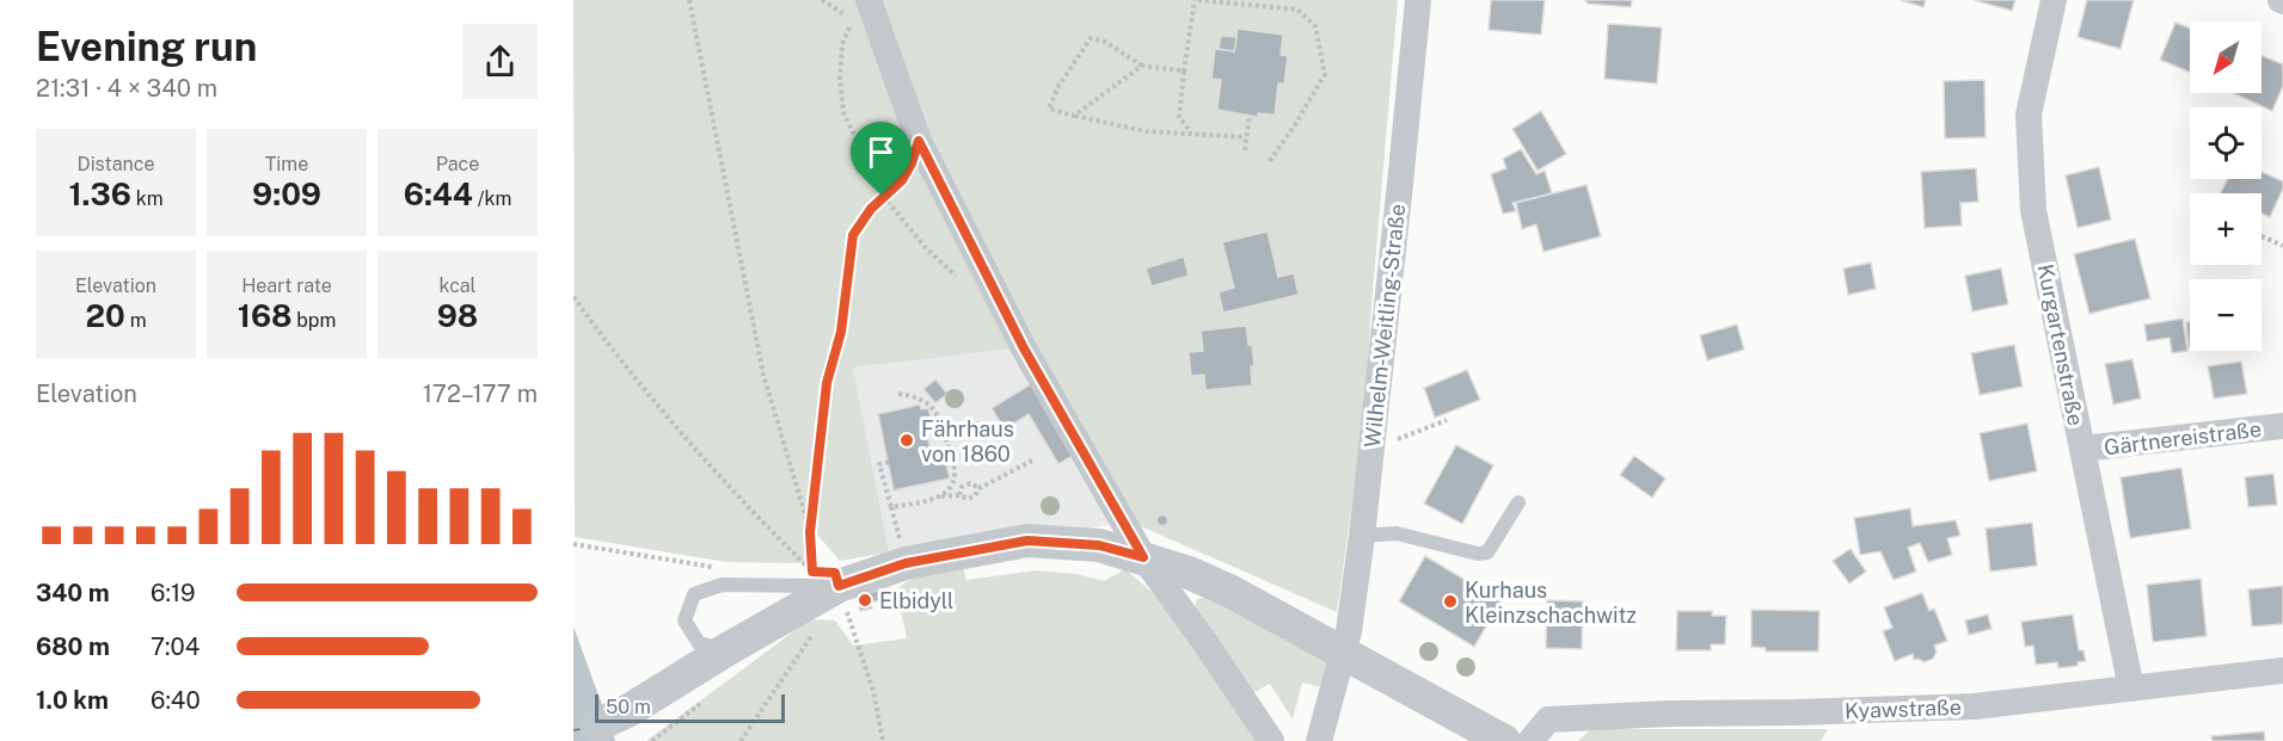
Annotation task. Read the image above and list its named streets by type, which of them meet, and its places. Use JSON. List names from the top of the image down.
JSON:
{
  "streets": {
    "street": [
      "Wilhelm-Weitling-Straße",
      "Kurgartenstraße",
      "Gärtnereistraße",
      "Kyawstraße"
    ]
  },
  "crossings": [
    ["Kurgartenstraße", "Gärtnereistraße"],
    ["Kurgartenstraße", "Kyawstraße"]
  ],
  "places": ["Fährhaus von 1860", "Elbidyll", "Kurhaus Kleinzschachwitz"],
  "scale_bar": "50 m",
  "north": "bottom left",
  "page": {
    "heading": ["Evening run", "21:31 · 4 × 340 m"],
    "map_buttons": ["+", "−"],
    "stats": [
      ["Distance", "1.36 km"],
      ["Time", "9:09"],
      ["Pace", "6:44 /km"],
      ["Elevation", "20 m"],
      ["Heart rate", "168 bpm"],
      ["kcal", "98"]
    ],
    "chart": ["Elevation", "172–177 m"],
    "list": [
      {
        "name": "340 m",
        "note": "6:19"
      },
      {
        "name": "680 m",
        "note": "7:04"
      },
      {
        "name": "1.0 km",
        "note": "6:40"
      }
    ],
    "scale": "50 m"
  }
}
